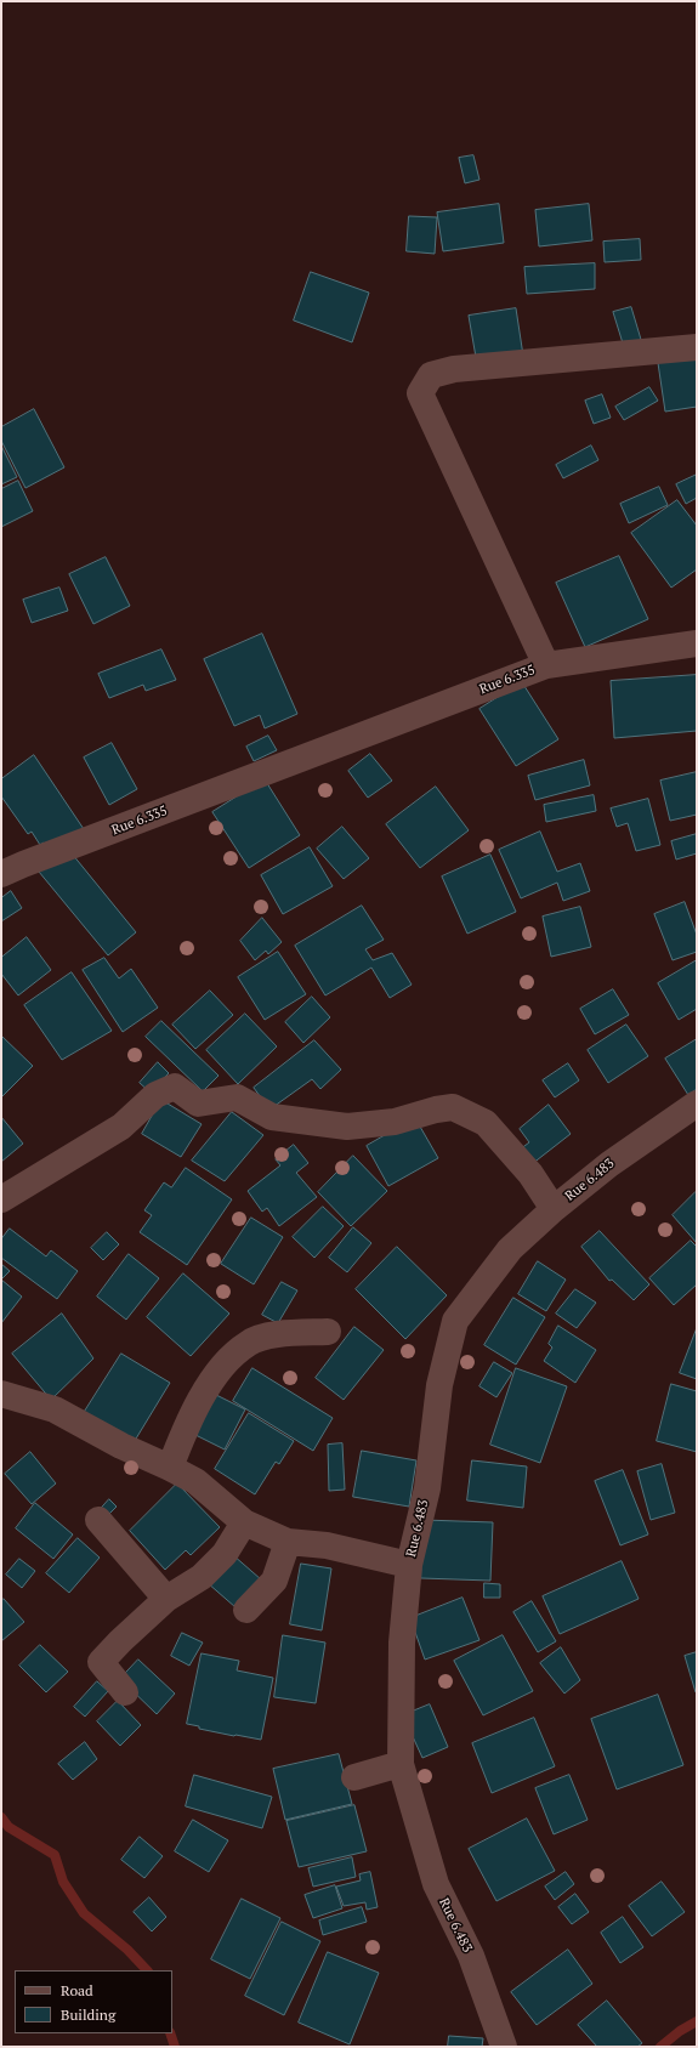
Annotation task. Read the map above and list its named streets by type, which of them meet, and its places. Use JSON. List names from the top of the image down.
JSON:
{
  "streets": {
    "street": ["Rue 6.335", "Rue 6.483"]
  },
  "legend": ["Road", "Building"]
}
